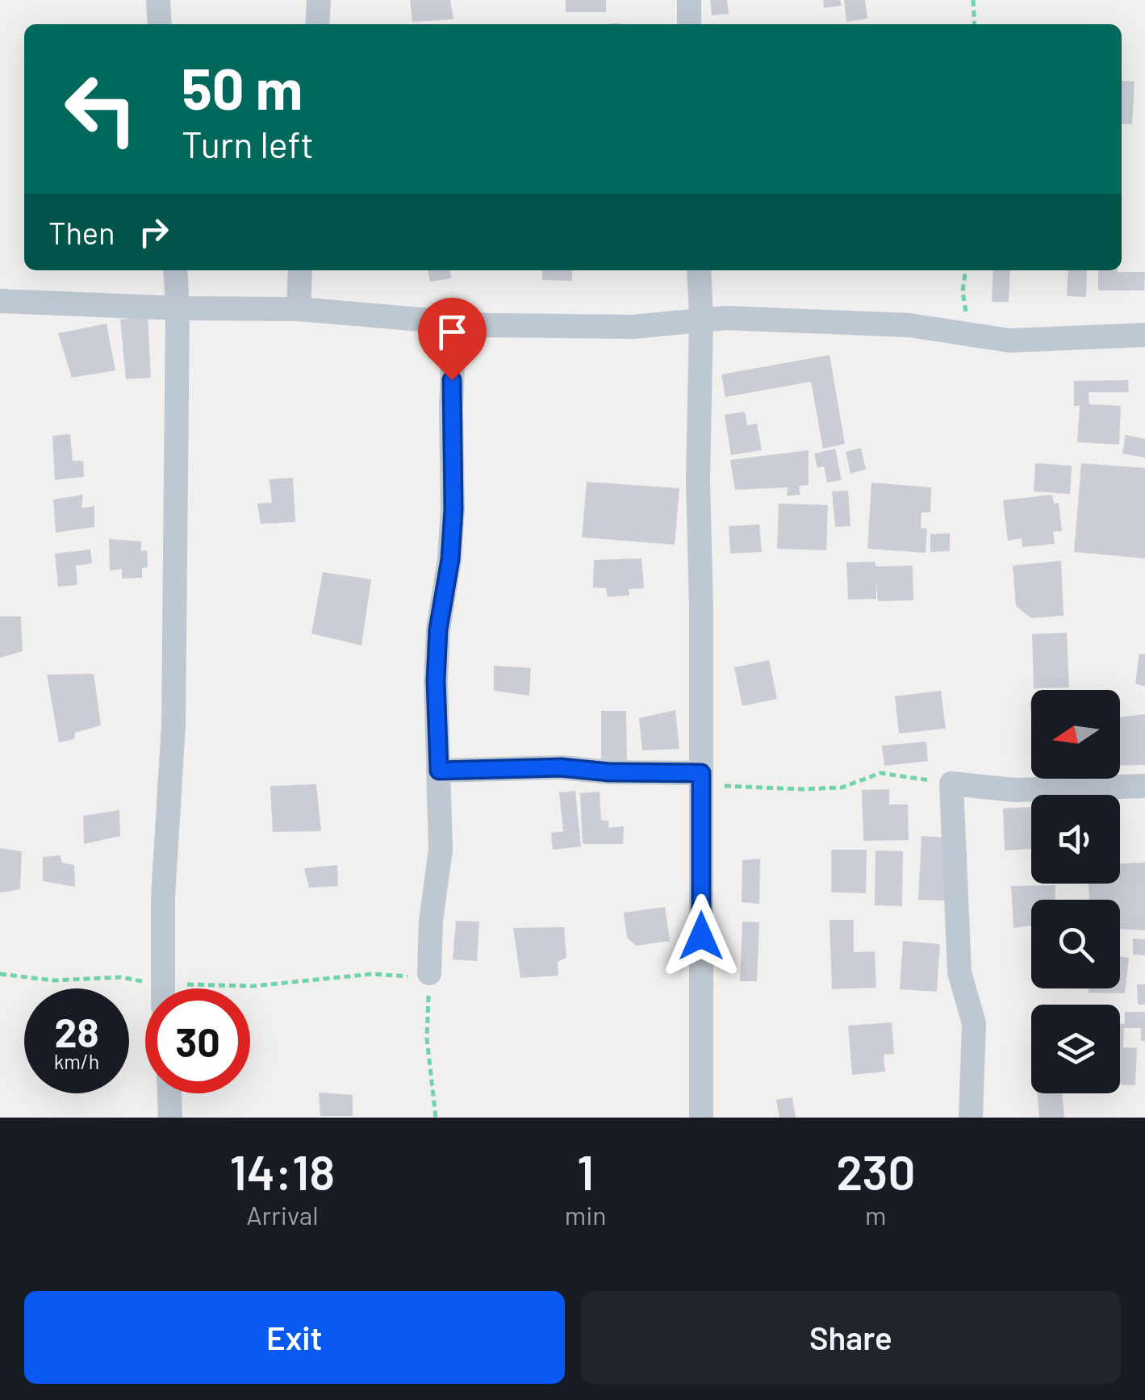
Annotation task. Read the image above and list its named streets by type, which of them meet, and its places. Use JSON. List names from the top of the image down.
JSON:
{
  "north": "left",
  "page": {
    "turn": ["50 m", "Turn left"],
    "then": "Then",
    "speed": "28 km/h",
    "limit": "30",
    "eta": [
      "14:18",
      "Arrival",
      "1",
      "min",
      "230",
      "m"
    ],
    "buttons": ["Exit", "Share"]
  }
}
